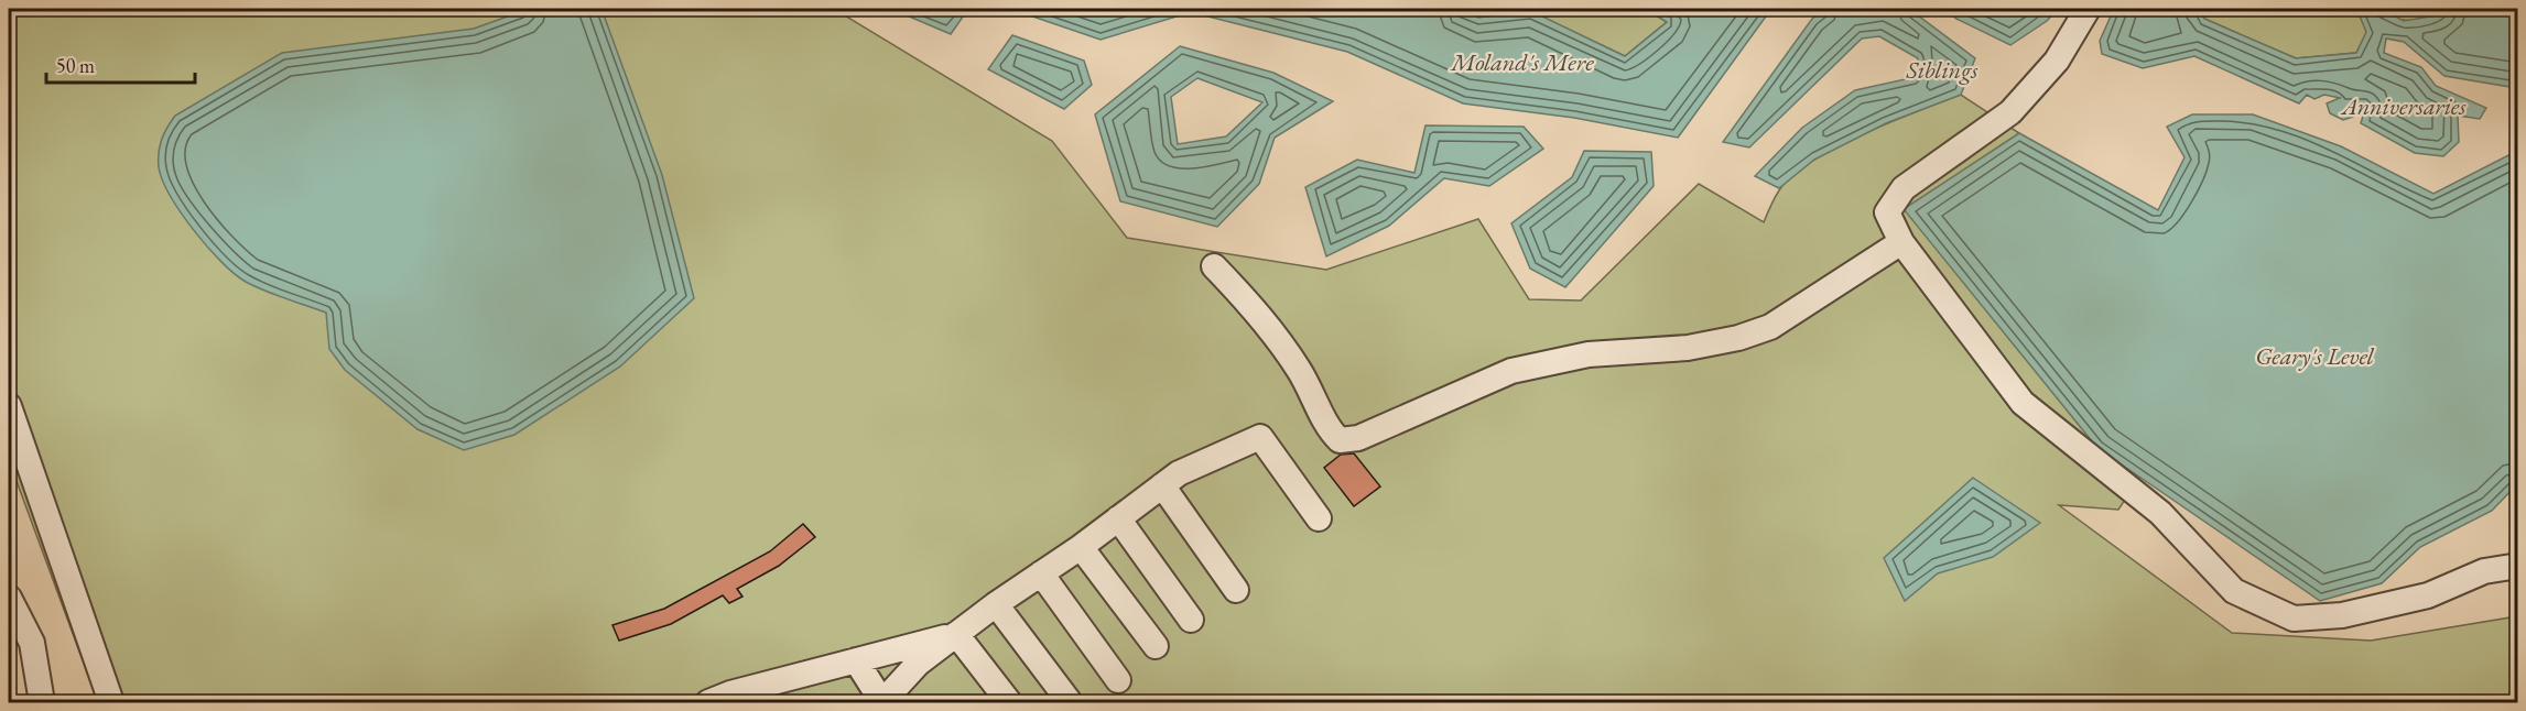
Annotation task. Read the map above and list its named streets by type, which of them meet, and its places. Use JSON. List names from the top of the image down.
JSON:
{
  "water": [
    "Moland's Mere",
    "Siblings",
    "Anniversaries",
    "Geary's Level"
  ],
  "scale_bar": "50 m"
}
